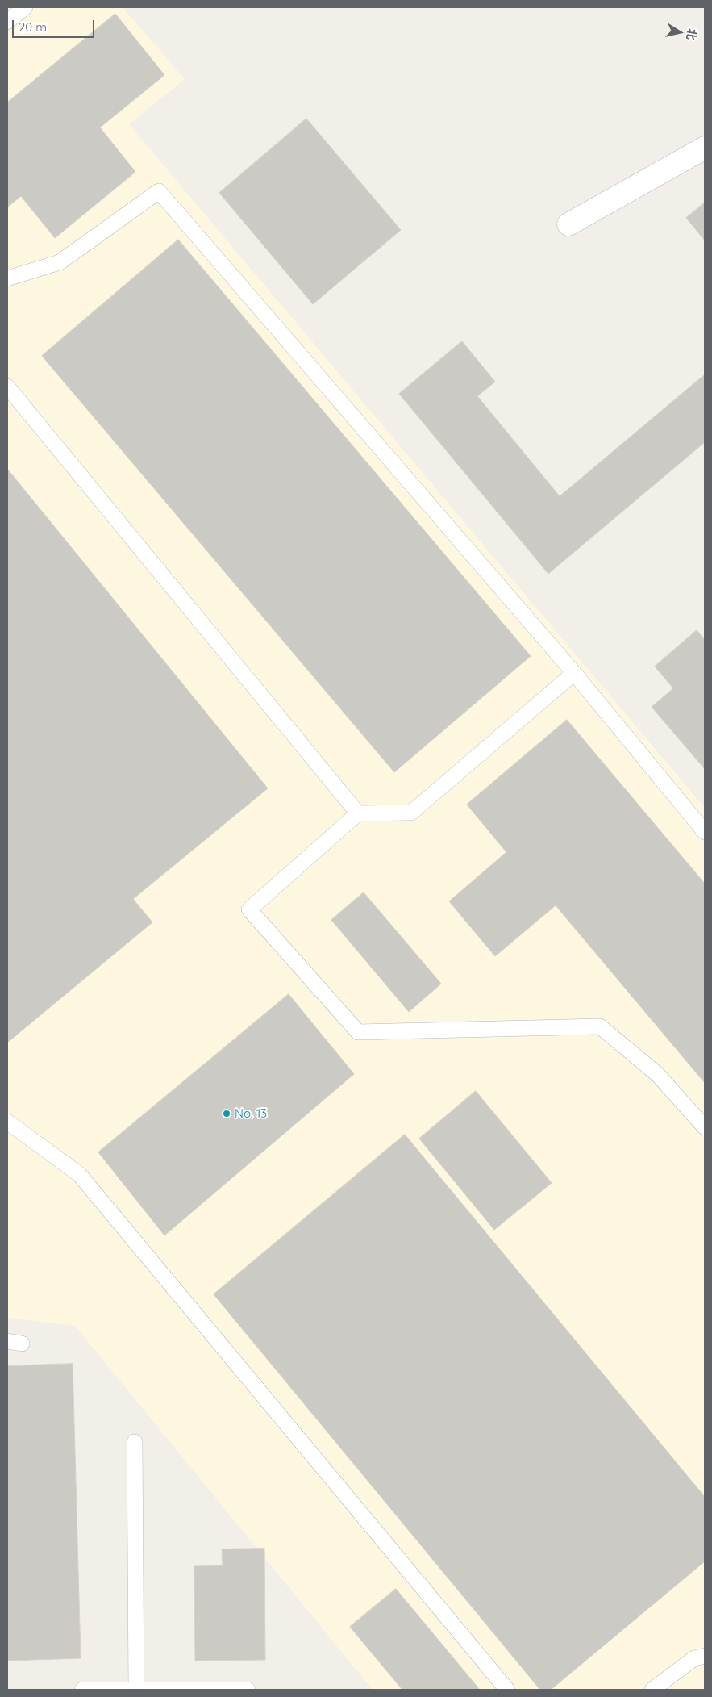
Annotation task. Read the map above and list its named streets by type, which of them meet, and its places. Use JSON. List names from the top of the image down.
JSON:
{
  "places": ["No. 13"],
  "scale_bar": "20 m",
  "north": "right"
}
